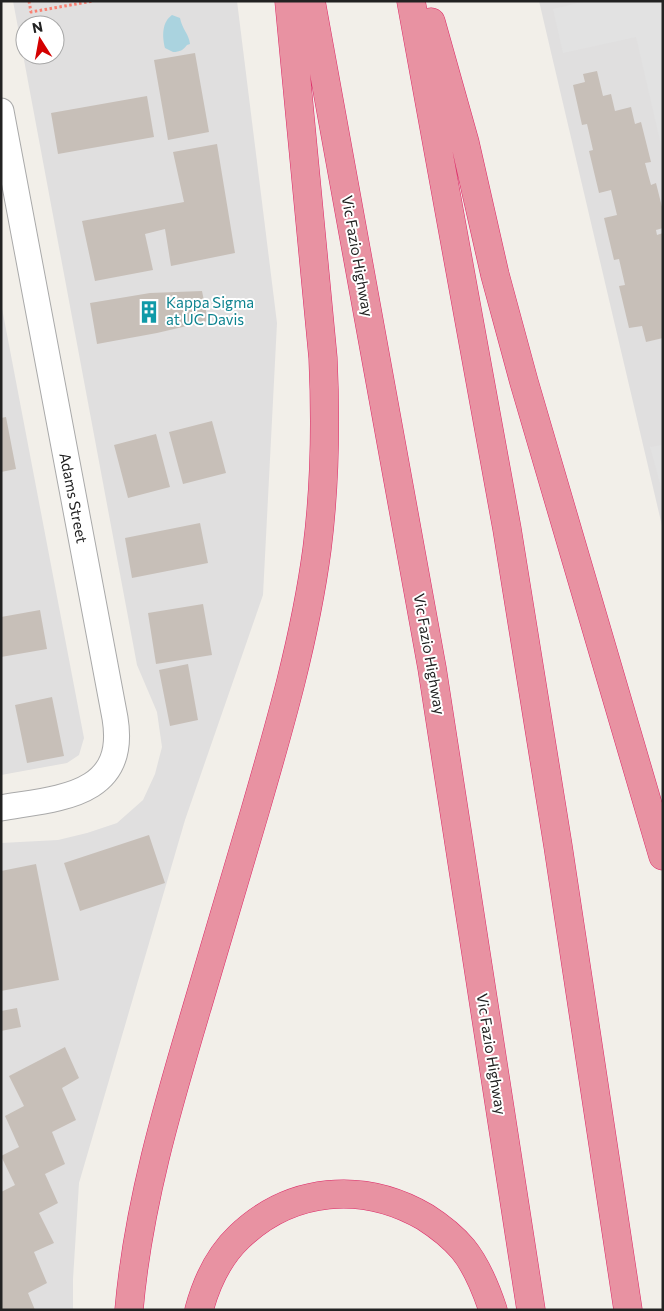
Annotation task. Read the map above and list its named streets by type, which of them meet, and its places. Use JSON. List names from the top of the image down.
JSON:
{
  "streets": {
    "highway": ["Vic Fazio Highway"],
    "street": ["Adams Street"]
  },
  "places": {
    "building": ["Kappa Sigma at UC Davis"]
  },
  "north": "top"
}
